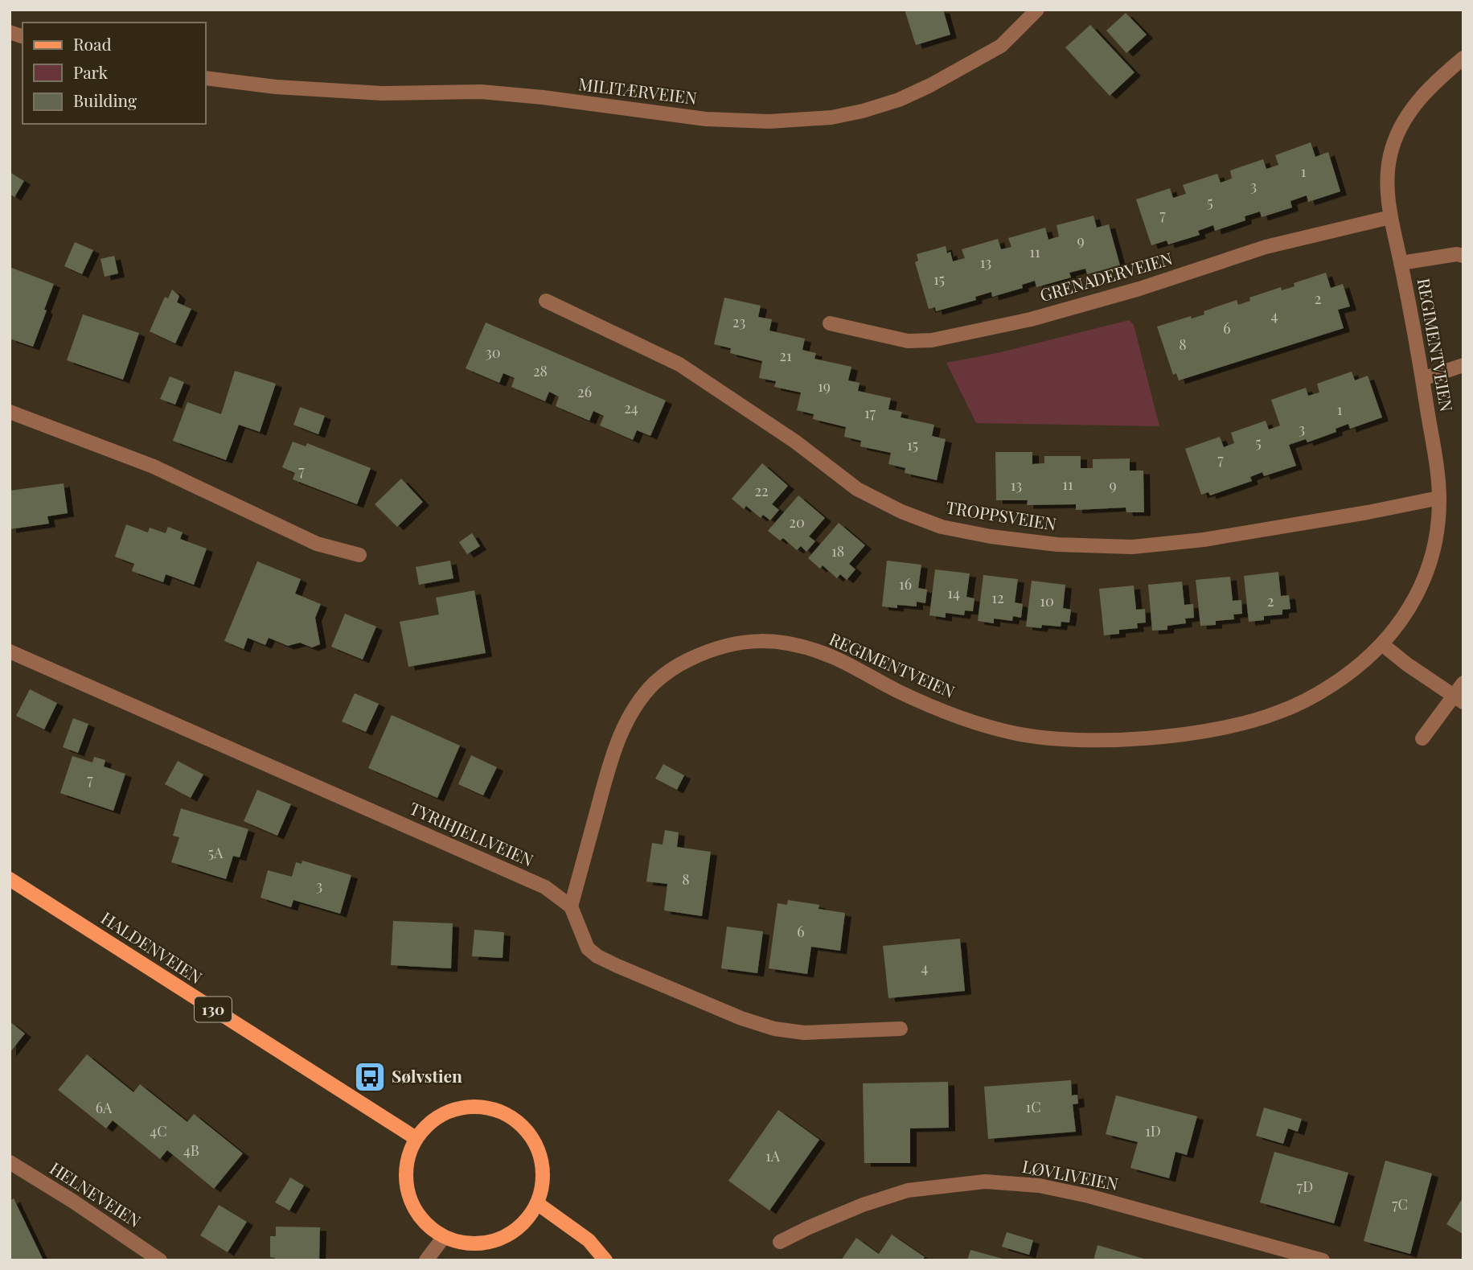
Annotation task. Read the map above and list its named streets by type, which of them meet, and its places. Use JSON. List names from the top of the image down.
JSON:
{
  "streets": {
    "main road": ["HALDENVEIEN", "130"],
    "street": [
      "MILITÆRVEIEN",
      "GRENADERVEIEN",
      "REGIMENTVEIEN",
      "TROPPSVEIEN",
      "TYRIHJELLVEIEN",
      "LØVLIVEIEN",
      "HELNEVEIEN"
    ]
  },
  "crossings": [
    ["GRENADERVEIEN", "REGIMENTVEIEN"],
    ["REGIMENTVEIEN", "TROPPSVEIEN"],
    ["REGIMENTVEIEN", "TYRIHJELLVEIEN"]
  ],
  "places": {
    "bus stop": ["Sølvstien"]
  },
  "house_numbers": [
    "1",
    "3",
    "5",
    "7",
    "9",
    "11",
    "13",
    "15",
    "2",
    "4",
    "23",
    "6",
    "8",
    "30",
    "21",
    "28",
    "19",
    "26",
    "24",
    "1",
    "17",
    "3",
    "5",
    "15",
    "7",
    "7",
    "11",
    "13",
    "9",
    "22",
    "20",
    "18",
    "16",
    "14",
    "12",
    "10",
    "2",
    "7",
    "5A",
    "8",
    "3",
    "6",
    "4",
    "1C",
    "6A",
    "4C",
    "1D",
    "4B",
    "1A",
    "7D",
    "7C"
  ],
  "legend": ["Road", "Park", "Building"]
}
